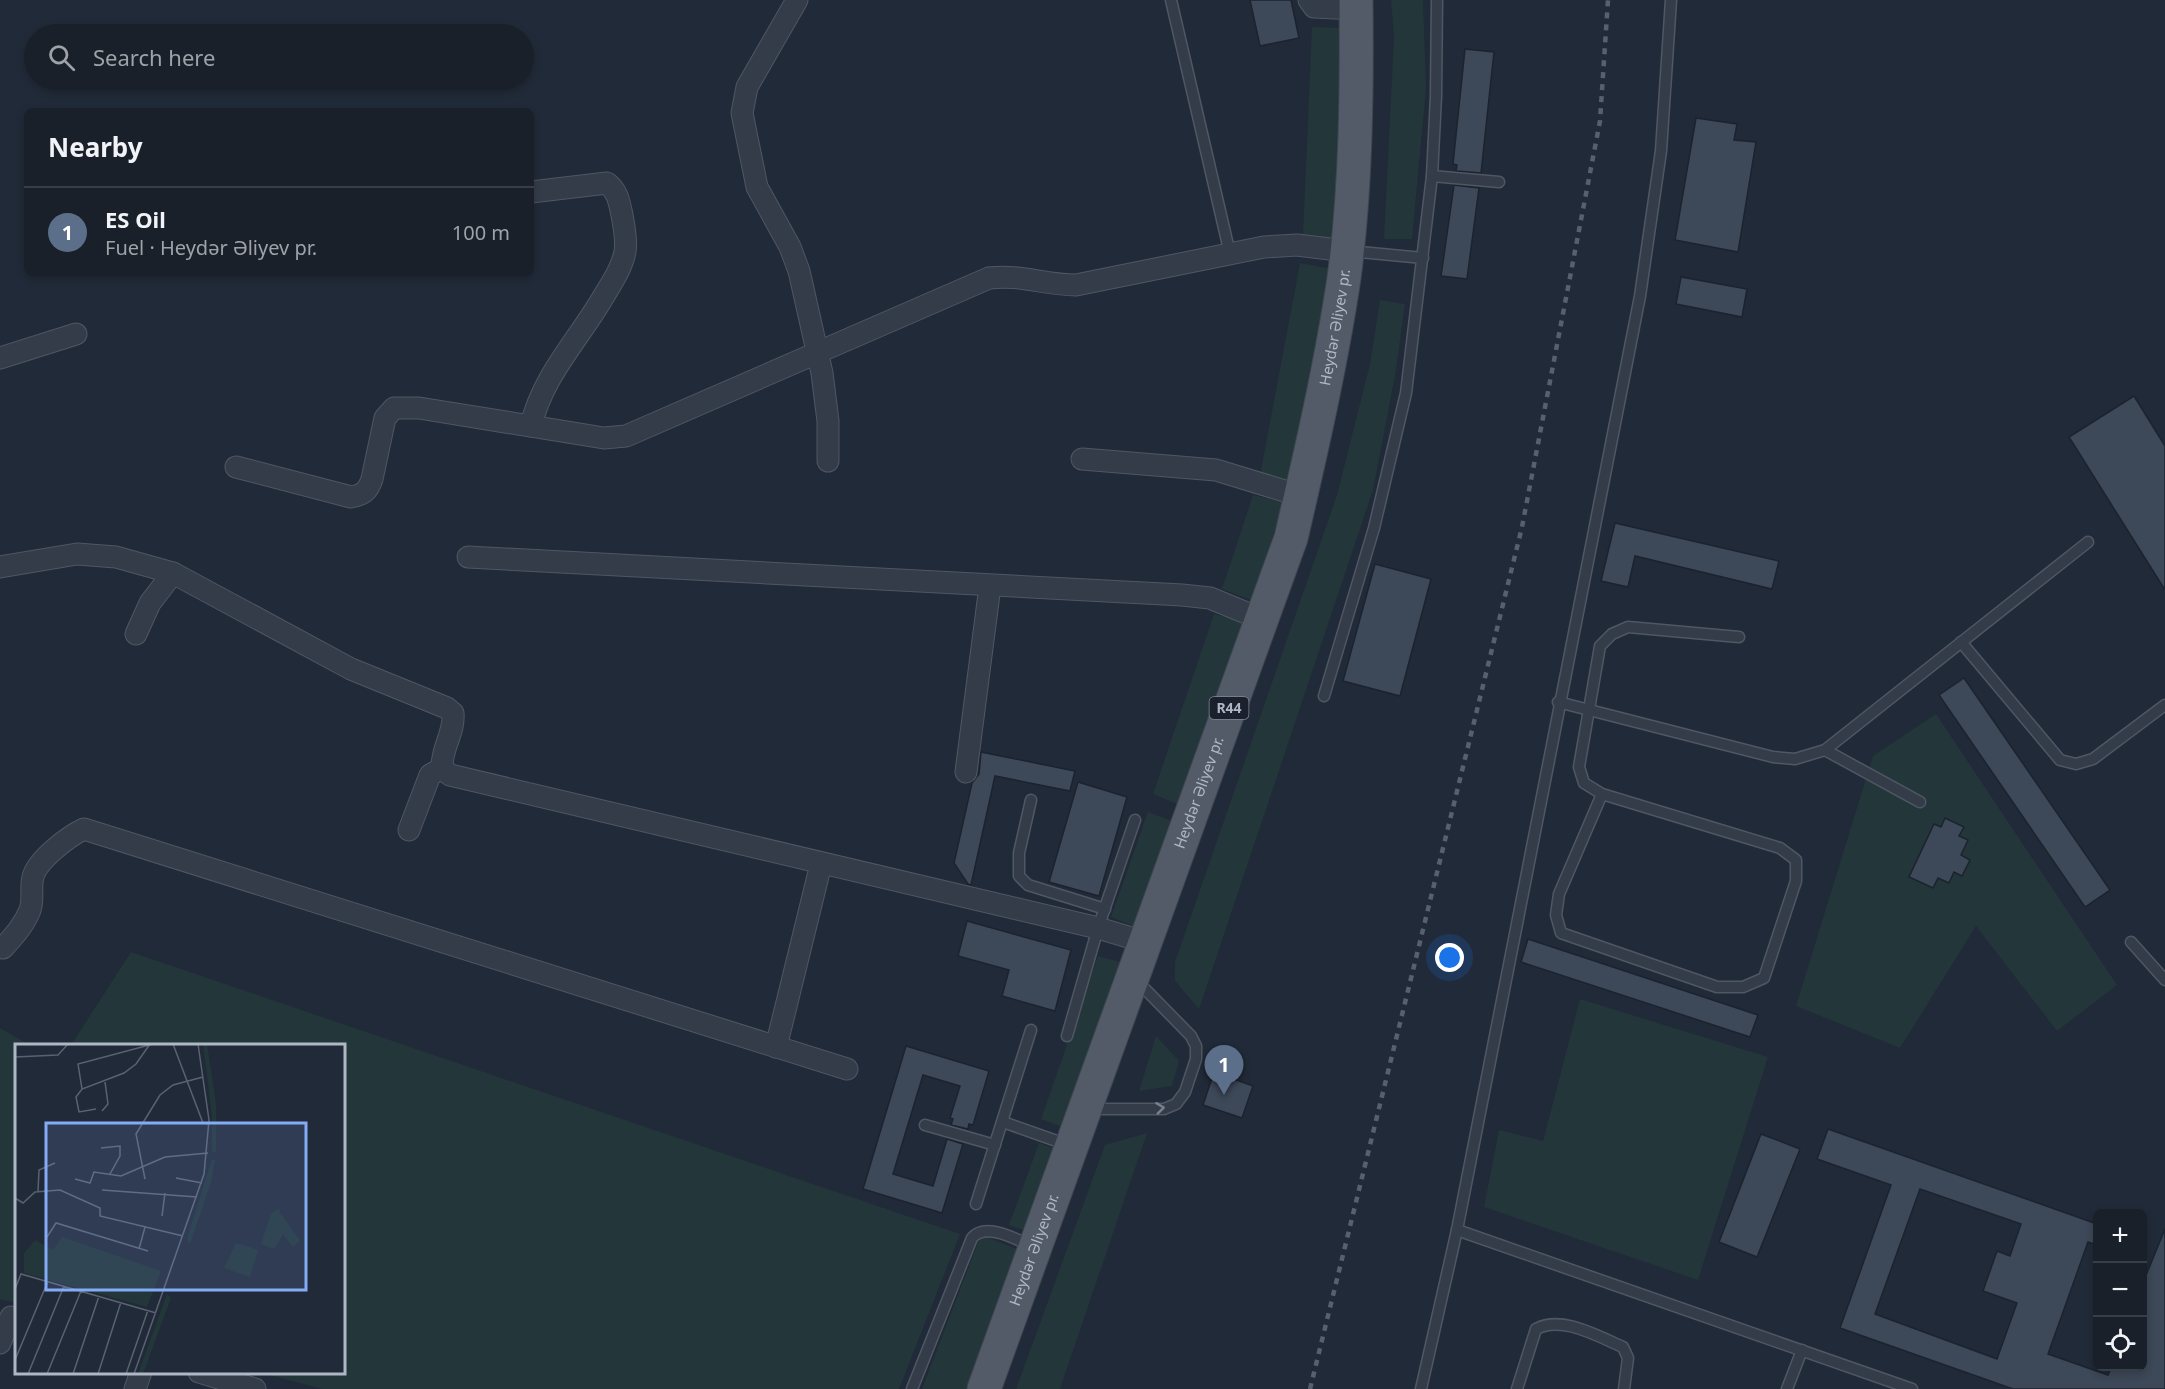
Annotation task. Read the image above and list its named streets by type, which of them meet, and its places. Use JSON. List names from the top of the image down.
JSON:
{
  "streets": {
    "main road": ["Heydər Əliyev pr.", "R44"]
  },
  "page": {
    "search": "Search here",
    "heading": "Nearby",
    "list": [
      {
        "mark": "1",
        "name": "ES Oil",
        "note": "Fuel · Heydər Əliyev pr.",
        "value": "100 m"
      }
    ],
    "pins": "1",
    "map_buttons": ["+", "−"]
  }
}
